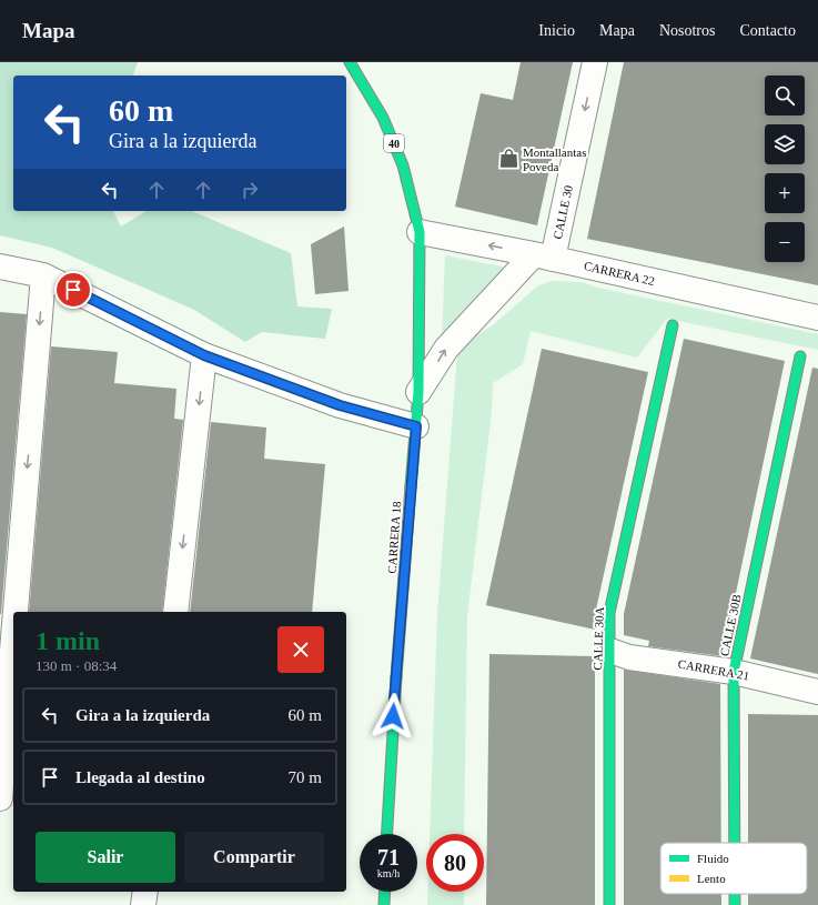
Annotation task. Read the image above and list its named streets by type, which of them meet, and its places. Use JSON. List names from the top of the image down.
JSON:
{
  "streets": {
    "main road": [
      "40",
      "CARRERA 18",
      "CALLE 30B",
      "CALLE 30A"
    ],
    "street": ["CALLE 30", "CARRERA 22", "CARRERA 21"]
  },
  "crossings": [
    ["40", "CARRERA 22"],
    ["40", "CARRERA 18"],
    ["CALLE 30", "CARRERA 22"],
    ["CARRERA 22", "CARRERA 18"],
    ["CALLE 30B", "CARRERA 21"],
    ["CALLE 30A", "CARRERA 21"]
  ],
  "one_way": ["CALLE 30"],
  "places": {
    "shop": ["Montallantas Poveda"]
  },
  "legend": ["Fluido", "Lento"],
  "page": {
    "header": "Mapa",
    "nav": [
      "Inicio",
      "Mapa",
      "Nosotros",
      "Contacto"
    ],
    "map_buttons": ["+", "−"],
    "turn": ["60 m", "Gira a la izquierda"],
    "heading": ["1 min", "130 m · 08:34"],
    "list": [
      {
        "name": "Gira a la izquierda",
        "value": "60 m"
      },
      {
        "name": "Llegada al destino",
        "value": "70 m"
      }
    ],
    "buttons": ["Salir", "Compartir"],
    "speed": "71 km/h",
    "limit": "80"
  }
}
